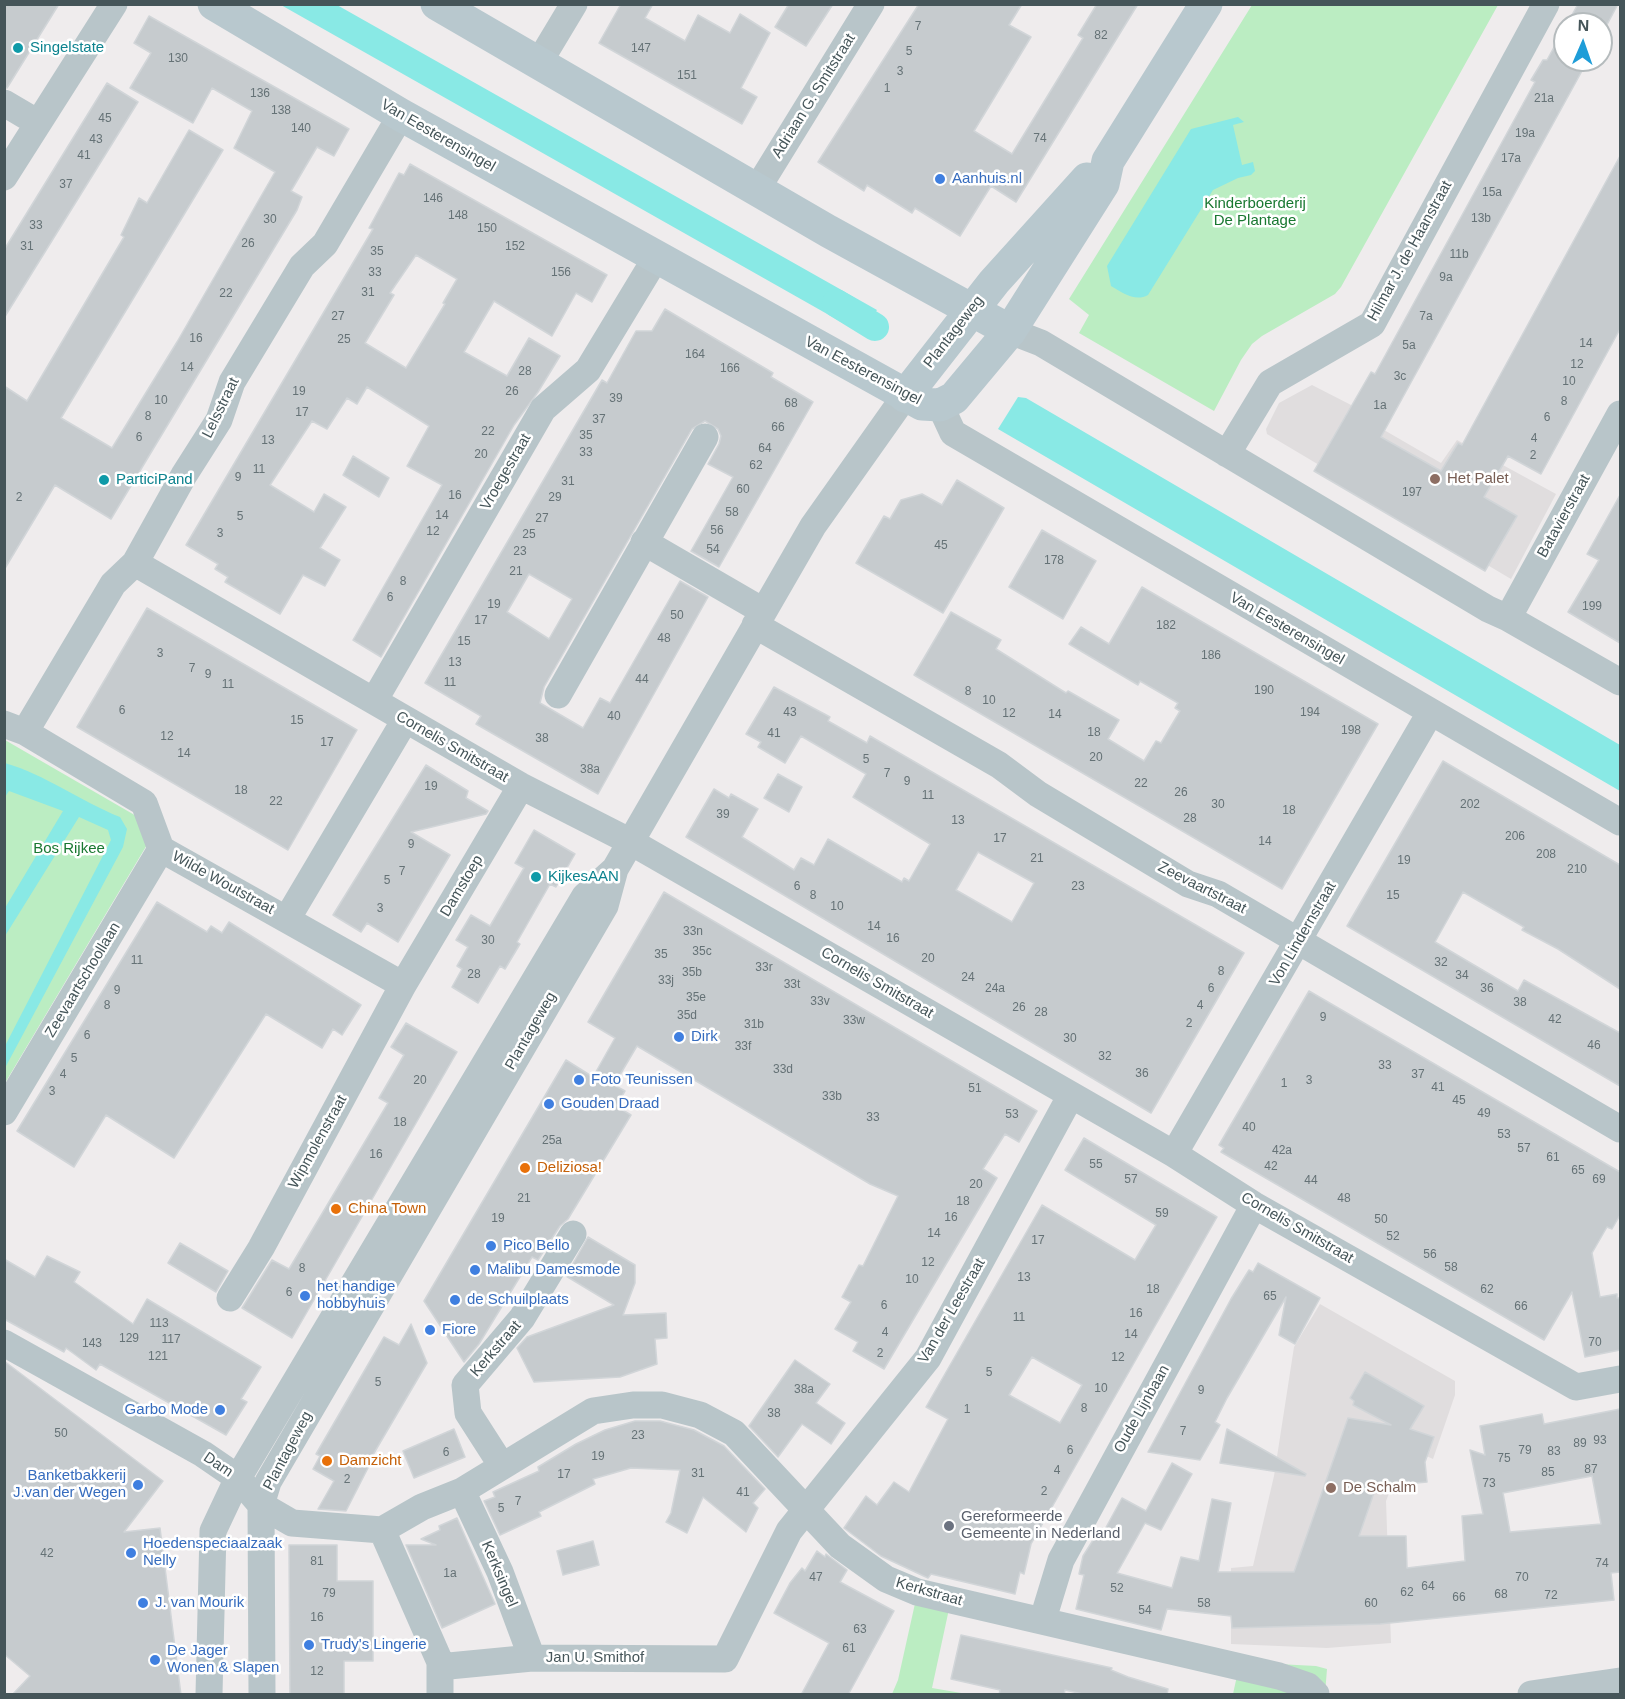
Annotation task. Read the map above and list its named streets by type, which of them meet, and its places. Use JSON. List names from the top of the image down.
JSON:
{
  "streets": {
    "street": [
      "Adriaan G. Smitstraat",
      "Van Eesterensingel",
      "Hilmar J. de Haanstraat",
      "Plantageweg",
      "Lelsstraat",
      "Vroegestraat",
      "Batavierstraat",
      "Cornelis Smitstraat",
      "Wilde Woutstraat",
      "Damstoep",
      "Zeevaartstraat",
      "Von Lindernstraat",
      "Zeevaartschoollaan",
      "Wipmolenstraat",
      "Van der Leestraat",
      "Kerkstraat",
      "Oude Lijnbaan",
      "Dam",
      "Kerksingel",
      "Jan U. Smithof"
    ]
  },
  "crossings": [
    ["Van Eesterensingel", "Plantageweg"],
    ["Van Eesterensingel", "Lelsstraat"],
    ["Van Eesterensingel", "Vroegestraat"],
    ["Van Eesterensingel", "Von Lindernstraat"],
    ["Plantageweg", "Cornelis Smitstraat"],
    ["Plantageweg", "Zeevaartstraat"],
    ["Plantageweg", "Dam"],
    ["Lelsstraat", "Cornelis Smitstraat"],
    ["Lelsstraat", "Wilde Woutstraat"],
    ["Vroegestraat", "Cornelis Smitstraat"],
    ["Cornelis Smitstraat", "Damstoep"],
    ["Cornelis Smitstraat", "Von Lindernstraat"],
    ["Cornelis Smitstraat", "Van der Leestraat"],
    ["Cornelis Smitstraat", "Oude Lijnbaan"],
    ["Wilde Woutstraat", "Damstoep"],
    ["Wilde Woutstraat", "Zeevaartschoollaan"],
    ["Wilde Woutstraat", "Wipmolenstraat"],
    ["Damstoep", "Wipmolenstraat"],
    ["Zeevaartstraat", "Von Lindernstraat"],
    ["Van der Leestraat", "Kerkstraat"],
    ["Van der Leestraat", "Jan U. Smithof"],
    ["Kerkstraat", "Oude Lijnbaan"],
    ["Kerkstraat", "Kerksingel"],
    ["Kerkstraat", "Jan U. Smithof"],
    ["Kerksingel", "Jan U. Smithof"]
  ],
  "parks": ["Kinderboerderij De Plantage", "Bos Rijkee"],
  "places": [
    "Singelstate",
    "Aanhuis.nl",
    "Het Palet",
    "ParticiPand",
    "KijkesAAN",
    "Dirk",
    "Foto Teunissen",
    "Gouden Draad",
    "Deliziosa!",
    "China Town",
    "Pico Bello",
    "Malibu Damesmode",
    "het handige hobbyhuis",
    "de Schuilplaats",
    "Fiore",
    "Garbo Mode",
    "Damzicht",
    "Banketbakkerij J.van der Wegen",
    "De Schalm",
    "Gereformeerde Gemeente in Nederland",
    "Hoedenspeciaalzaak Nelly",
    "J. van Mourik",
    "Trudy's Lingerie",
    "De Jager Wonen & Slapen"
  ],
  "house_numbers": [
    "7",
    "82",
    "147",
    "5",
    "130",
    "3",
    "151",
    "1",
    "136",
    "21a",
    "138",
    "45",
    "140",
    "19a",
    "74",
    "43",
    "41",
    "17a",
    "37",
    "15a",
    "146",
    "148",
    "13b",
    "30",
    "33",
    "150",
    "26",
    "31",
    "152",
    "35",
    "11b",
    "33",
    "156",
    "9a",
    "31",
    "22",
    "27",
    "7a",
    "16",
    "25",
    "14",
    "5a",
    "164",
    "12",
    "14",
    "166",
    "28",
    "3c",
    "10",
    "19",
    "26",
    "39",
    "10",
    "8",
    "68",
    "1a",
    "17",
    "8",
    "6",
    "37",
    "66",
    "22",
    "35",
    "6",
    "4",
    "13",
    "64",
    "33",
    "20",
    "2",
    "62",
    "11",
    "9",
    "31",
    "60",
    "197",
    "16",
    "2",
    "29",
    "58",
    "14",
    "5",
    "27",
    "56",
    "12",
    "3",
    "25",
    "45",
    "54",
    "23",
    "178",
    "21",
    "8",
    "6",
    "19",
    "199",
    "50",
    "17",
    "182",
    "48",
    "15",
    "3",
    "186",
    "13",
    "7",
    "9",
    "44",
    "11",
    "11",
    "190",
    "8",
    "10",
    "6",
    "43",
    "194",
    "12",
    "14",
    "40",
    "15",
    "198",
    "18",
    "41",
    "12",
    "38",
    "17",
    "14",
    "20",
    "5",
    "38a",
    "7",
    "9",
    "22",
    "19",
    "18",
    "26",
    "11",
    "22",
    "30",
    "202",
    "18",
    "39",
    "28",
    "13",
    "206",
    "17",
    "14",
    "9",
    "208",
    "21",
    "19",
    "210",
    "7",
    "5",
    "6",
    "23",
    "8",
    "15",
    "10",
    "3",
    "14",
    "33n",
    "16",
    "30",
    "35c",
    "35",
    "20",
    "11",
    "32",
    "33r",
    "8",
    "35b",
    "28",
    "34",
    "24",
    "33j",
    "33t",
    "24a",
    "6",
    "36",
    "9",
    "35e",
    "33v",
    "38",
    "8",
    "4",
    "26",
    "28",
    "35d",
    "9",
    "42",
    "33w",
    "2",
    "31b",
    "6",
    "30",
    "46",
    "33f",
    "32",
    "5",
    "33",
    "33d",
    "36",
    "4",
    "37",
    "20",
    "3",
    "1",
    "41",
    "51",
    "3",
    "33b",
    "45",
    "49",
    "53",
    "33",
    "18",
    "40",
    "53",
    "25a",
    "57",
    "42a",
    "16",
    "61",
    "55",
    "42",
    "65",
    "57",
    "69",
    "44",
    "20",
    "21",
    "48",
    "18",
    "59",
    "16",
    "19",
    "50",
    "14",
    "52",
    "17",
    "56",
    "12",
    "58",
    "8",
    "13",
    "10",
    "18",
    "62",
    "6",
    "65",
    "6",
    "66",
    "16",
    "11",
    "113",
    "4",
    "14",
    "129",
    "117",
    "70",
    "143",
    "2",
    "121",
    "12",
    "5",
    "5",
    "10",
    "38a",
    "9",
    "8",
    "1",
    "38",
    "7",
    "50",
    "23",
    "93",
    "89",
    "6",
    "79",
    "83",
    "6",
    "19",
    "75",
    "87",
    "4",
    "85",
    "31",
    "17",
    "2",
    "73",
    "2",
    "41",
    "7",
    "5",
    "42",
    "81",
    "74",
    "1a",
    "47",
    "70",
    "64",
    "52",
    "62",
    "79",
    "68",
    "72",
    "66",
    "58",
    "60",
    "54",
    "16",
    "63",
    "61",
    "12"
  ],
  "north": "top"
}
